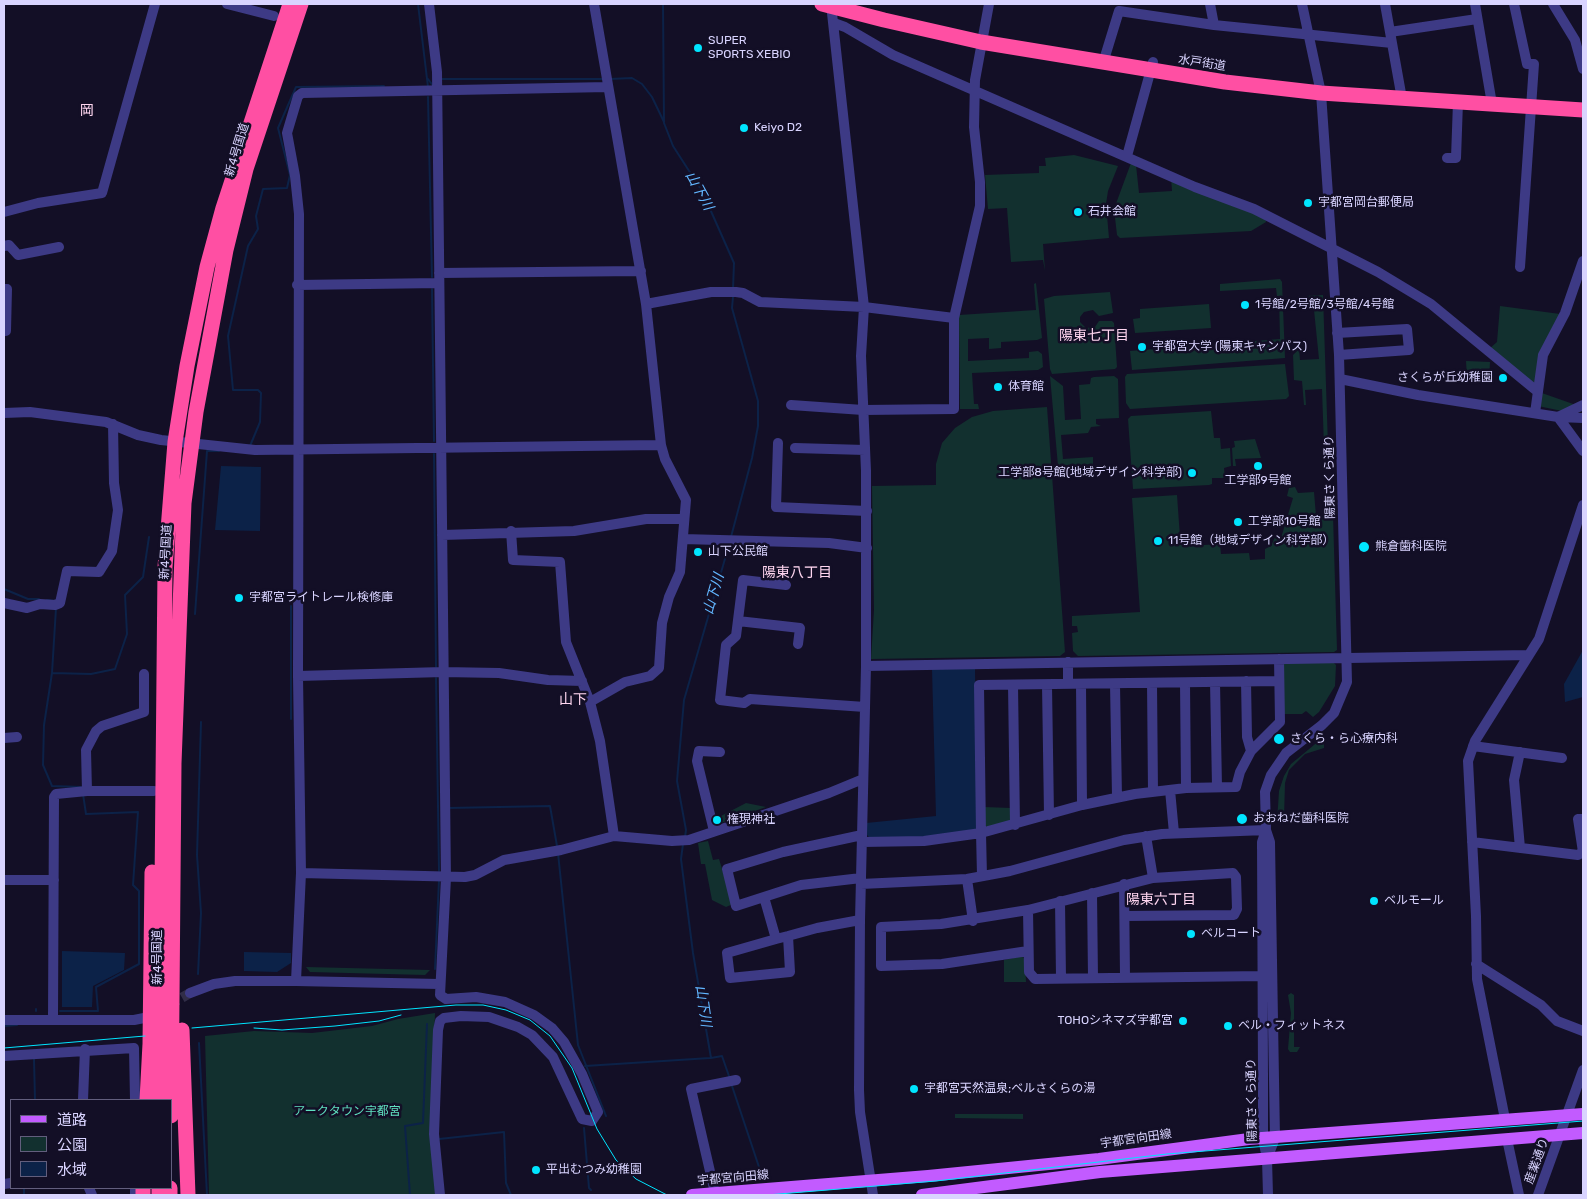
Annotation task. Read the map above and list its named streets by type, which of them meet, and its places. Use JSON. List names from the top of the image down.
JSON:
{
  "streets": {
    "highway": ["水戸街道", "新4号国道"],
    "main road": ["宇都宮向田線"],
    "street": ["陽東さくら通り", "産業通り"]
  },
  "crossings": [
    ["水戸街道", "陽東さくら通り"],
    ["陽東さくら通り", "宇都宮向田線"],
    ["宇都宮向田線", "産業通り"]
  ],
  "districts": [
    "岡",
    "陽東七丁目",
    "陽東八丁目",
    "山下",
    "陽東六丁目"
  ],
  "water": ["山下川"],
  "parks": ["アークタウン宇都宮"],
  "places": [
    "SUPER SPORTS XEBIO",
    "Keiyo D2",
    "宇都宮岡台郵便局",
    "石井会館",
    "1号館/2号館/3号館/4号館",
    "宇都宮大学 (陽東キャンパス)",
    "さくらが丘幼稚園",
    "体育館",
    "工学部9号館",
    "工学部8号館(地域デザイン科学部)",
    "工学部10号館",
    "11号館（地域デザイン科学部）",
    "熊倉歯科医院",
    "山下公民館",
    "宇都宮ライトレール検修庫",
    "さくら・ら心療内科",
    "おおねだ歯科医院",
    "権現神社",
    "ベルモール",
    "ベルコート",
    "TOHOシネマズ宇都宮",
    "ベル・フィットネス",
    "宇都宮天然温泉;ベルさくらの湯",
    "平出むつみ幼稚園"
  ],
  "legend": ["道路", "公園", "水域"]
}
